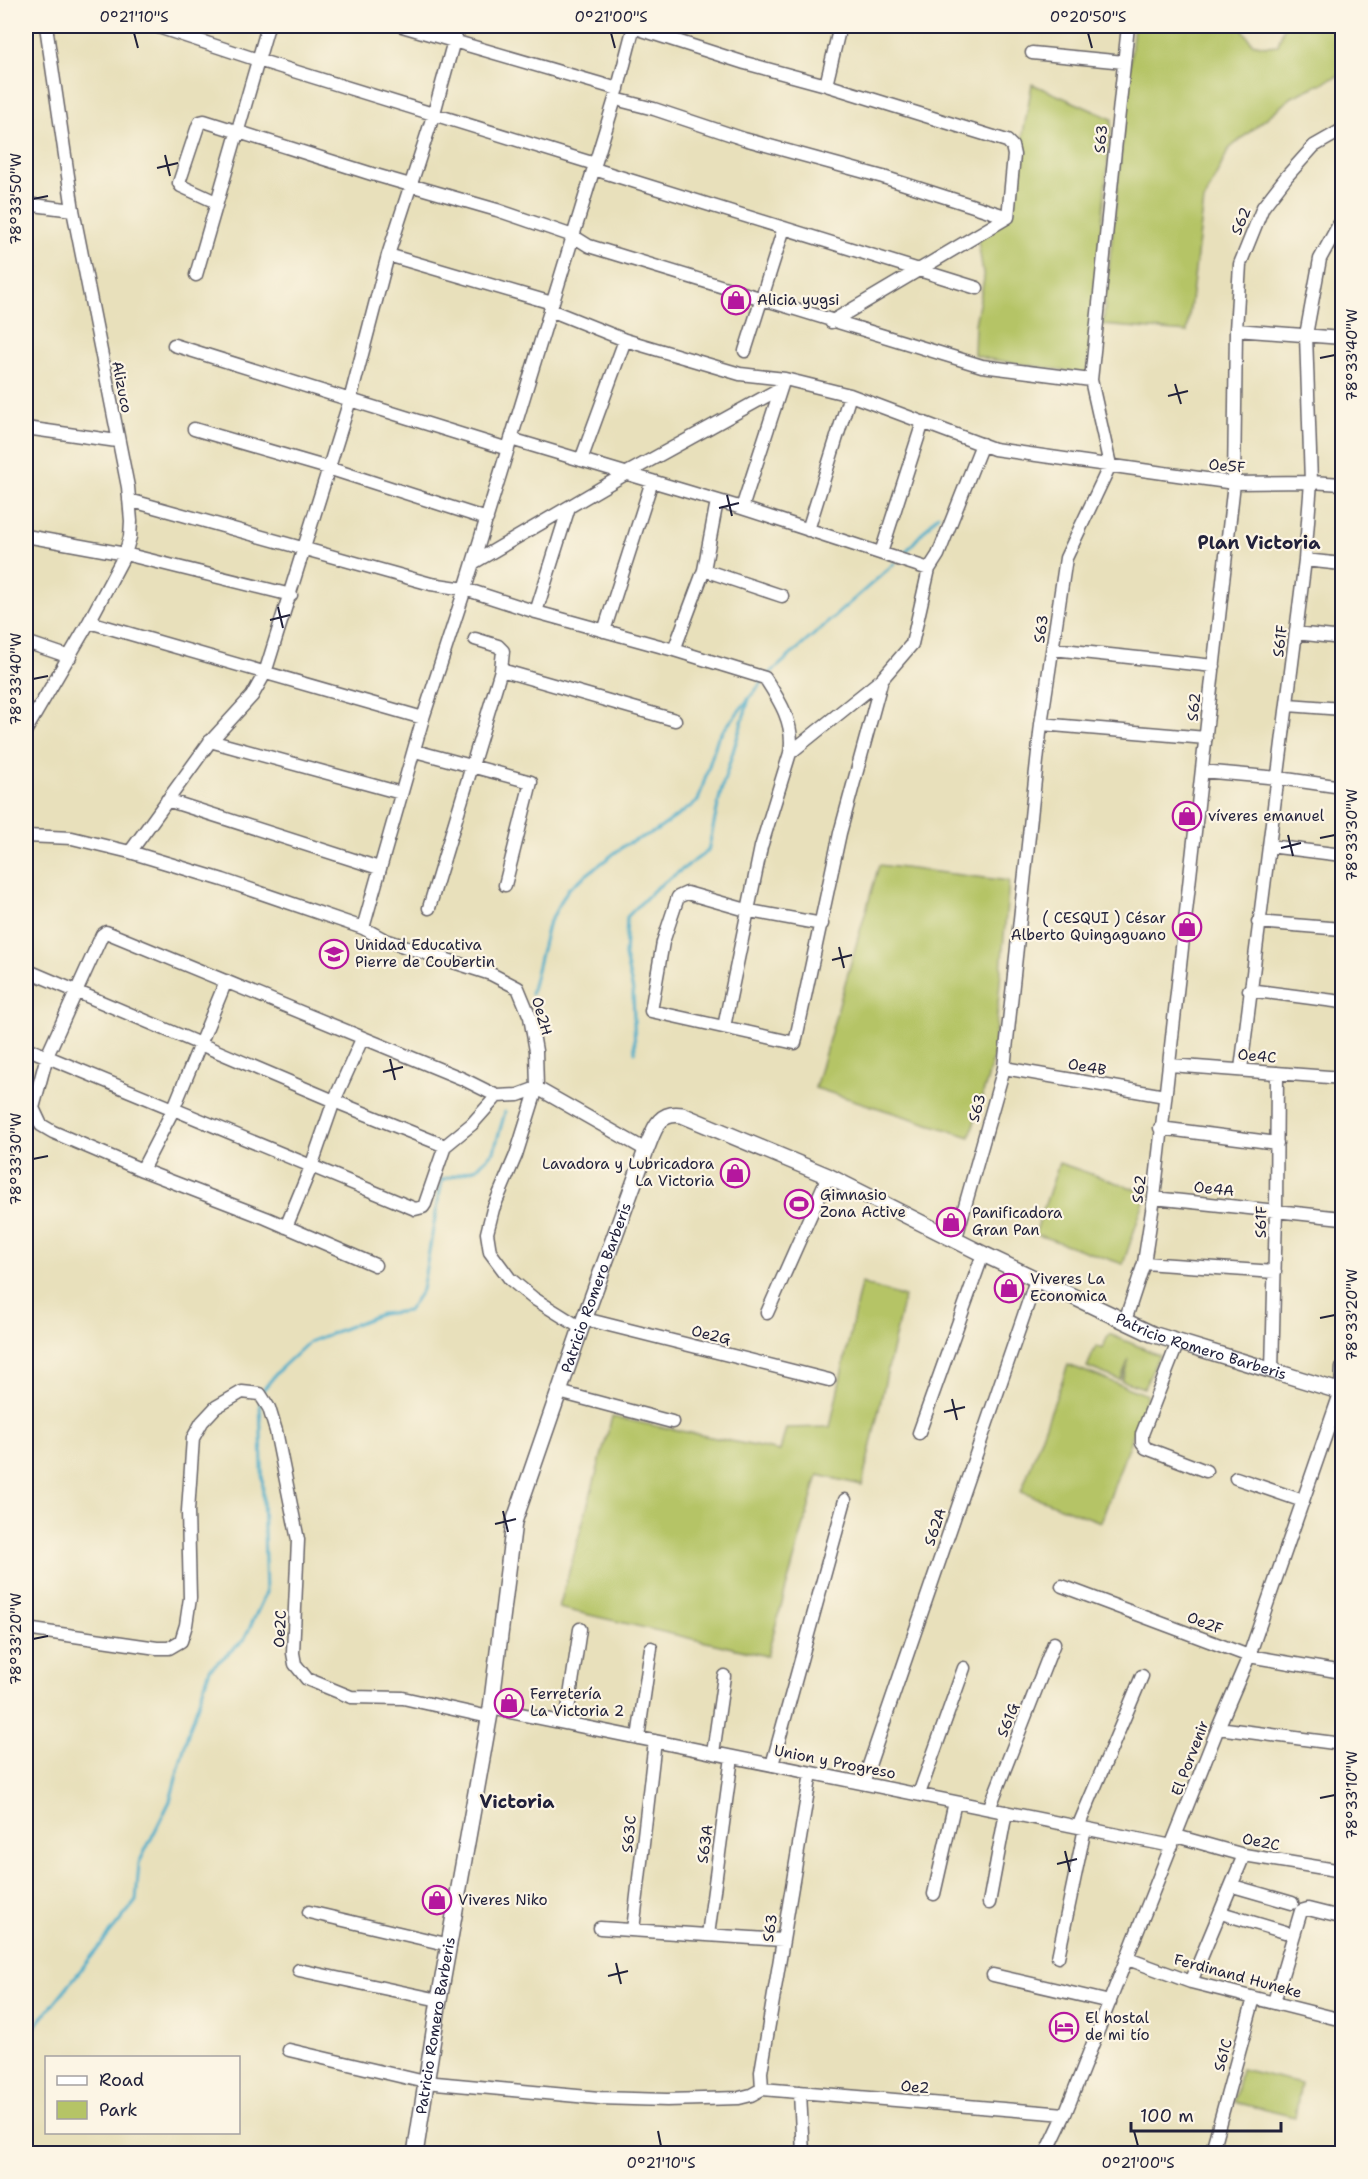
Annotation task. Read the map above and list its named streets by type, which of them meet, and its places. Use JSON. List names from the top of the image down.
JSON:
{
  "streets": {
    "street": [
      "S63",
      "S62",
      "Alizuco",
      "Oe5F",
      "S61F",
      "Oe2H",
      "Oe4C",
      "Oe4B",
      "Oe4A",
      "Patricio Romero Barberis",
      "Oe2G",
      "S62A",
      "Oe2F",
      "Oe2C",
      "S61G",
      "El Porvenir",
      "Union y Progreso",
      "S63C",
      "S63A",
      "Ferdinand Huneke",
      "S61C",
      "Oe2"
    ]
  },
  "crossings": [
    ["S63", "Oe5F"],
    ["S63", "Oe4B"],
    ["S63", "Patricio Romero Barberis"],
    ["S63", "Union y Progreso"],
    ["S63", "Oe2"],
    ["S62", "Oe5F"],
    ["S62", "Oe4C"],
    ["S62", "Oe4B"],
    ["S62", "Oe4A"],
    ["S62", "Patricio Romero Barberis"],
    ["Oe5F", "S61F"],
    ["S61F", "Oe4C"],
    ["S61F", "Oe4A"],
    ["S61F", "Patricio Romero Barberis"],
    ["Oe2H", "Patricio Romero Barberis"],
    ["Oe2H", "Oe2G"],
    ["Patricio Romero Barberis", "Oe2G"],
    ["Patricio Romero Barberis", "S62A"],
    ["Patricio Romero Barberis", "Oe2C"],
    ["Patricio Romero Barberis", "El Porvenir"],
    ["Patricio Romero Barberis", "Union y Progreso"],
    ["S62A", "Union y Progreso"],
    ["Oe2F", "El Porvenir"],
    ["Oe2C", "El Porvenir"],
    ["Oe2C", "Union y Progreso"],
    ["S61G", "Union y Progreso"],
    ["El Porvenir", "Union y Progreso"],
    ["El Porvenir", "Ferdinand Huneke"],
    ["El Porvenir", "Oe2"],
    ["Union y Progreso", "S63C"],
    ["Union y Progreso", "S63A"],
    ["Ferdinand Huneke", "S61C"]
  ],
  "districts": ["Plan Victoria", "Victoria"],
  "places": {
    "shop": [
      "Alicia yugsi",
      "víveres emanuel",
      "( CESQUI ) César Alberto Quingaguano",
      "Lavadora y Lubricadora La Victoria",
      "Panificadora Gran Pan",
      "Viveres La Economica",
      "Ferretería La Victoria 2",
      "Viveres Niko"
    ],
    "school or university": ["Unidad Educativa Pierre de Coubertin"],
    "sports": ["Gimnasio Zona Active"],
    "hotel": ["El hostal de mi tío"]
  },
  "legend": ["Road", "Park"],
  "scale_bar": "100 m",
  "coordinates": [
    "0°21'10\"S",
    "0°21'00\"S",
    "0°20'50\"S",
    "78°33'50\"W",
    "78°33'40\"W",
    "78°33'30\"W",
    "78°33'20\"W",
    "78°33'10\"W"
  ]
}
